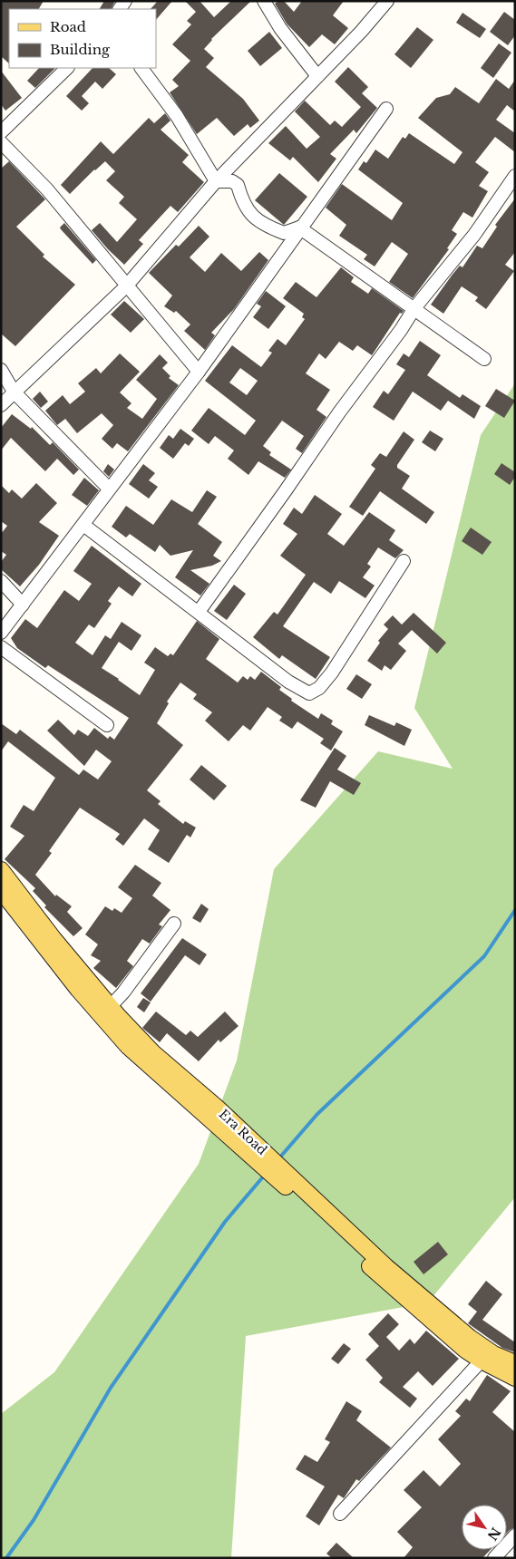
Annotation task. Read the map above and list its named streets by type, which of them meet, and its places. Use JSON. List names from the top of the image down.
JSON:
{
  "streets": {
    "main road": ["Era Road"]
  },
  "legend": ["Road", "Building"],
  "north": "bottom right"
}
